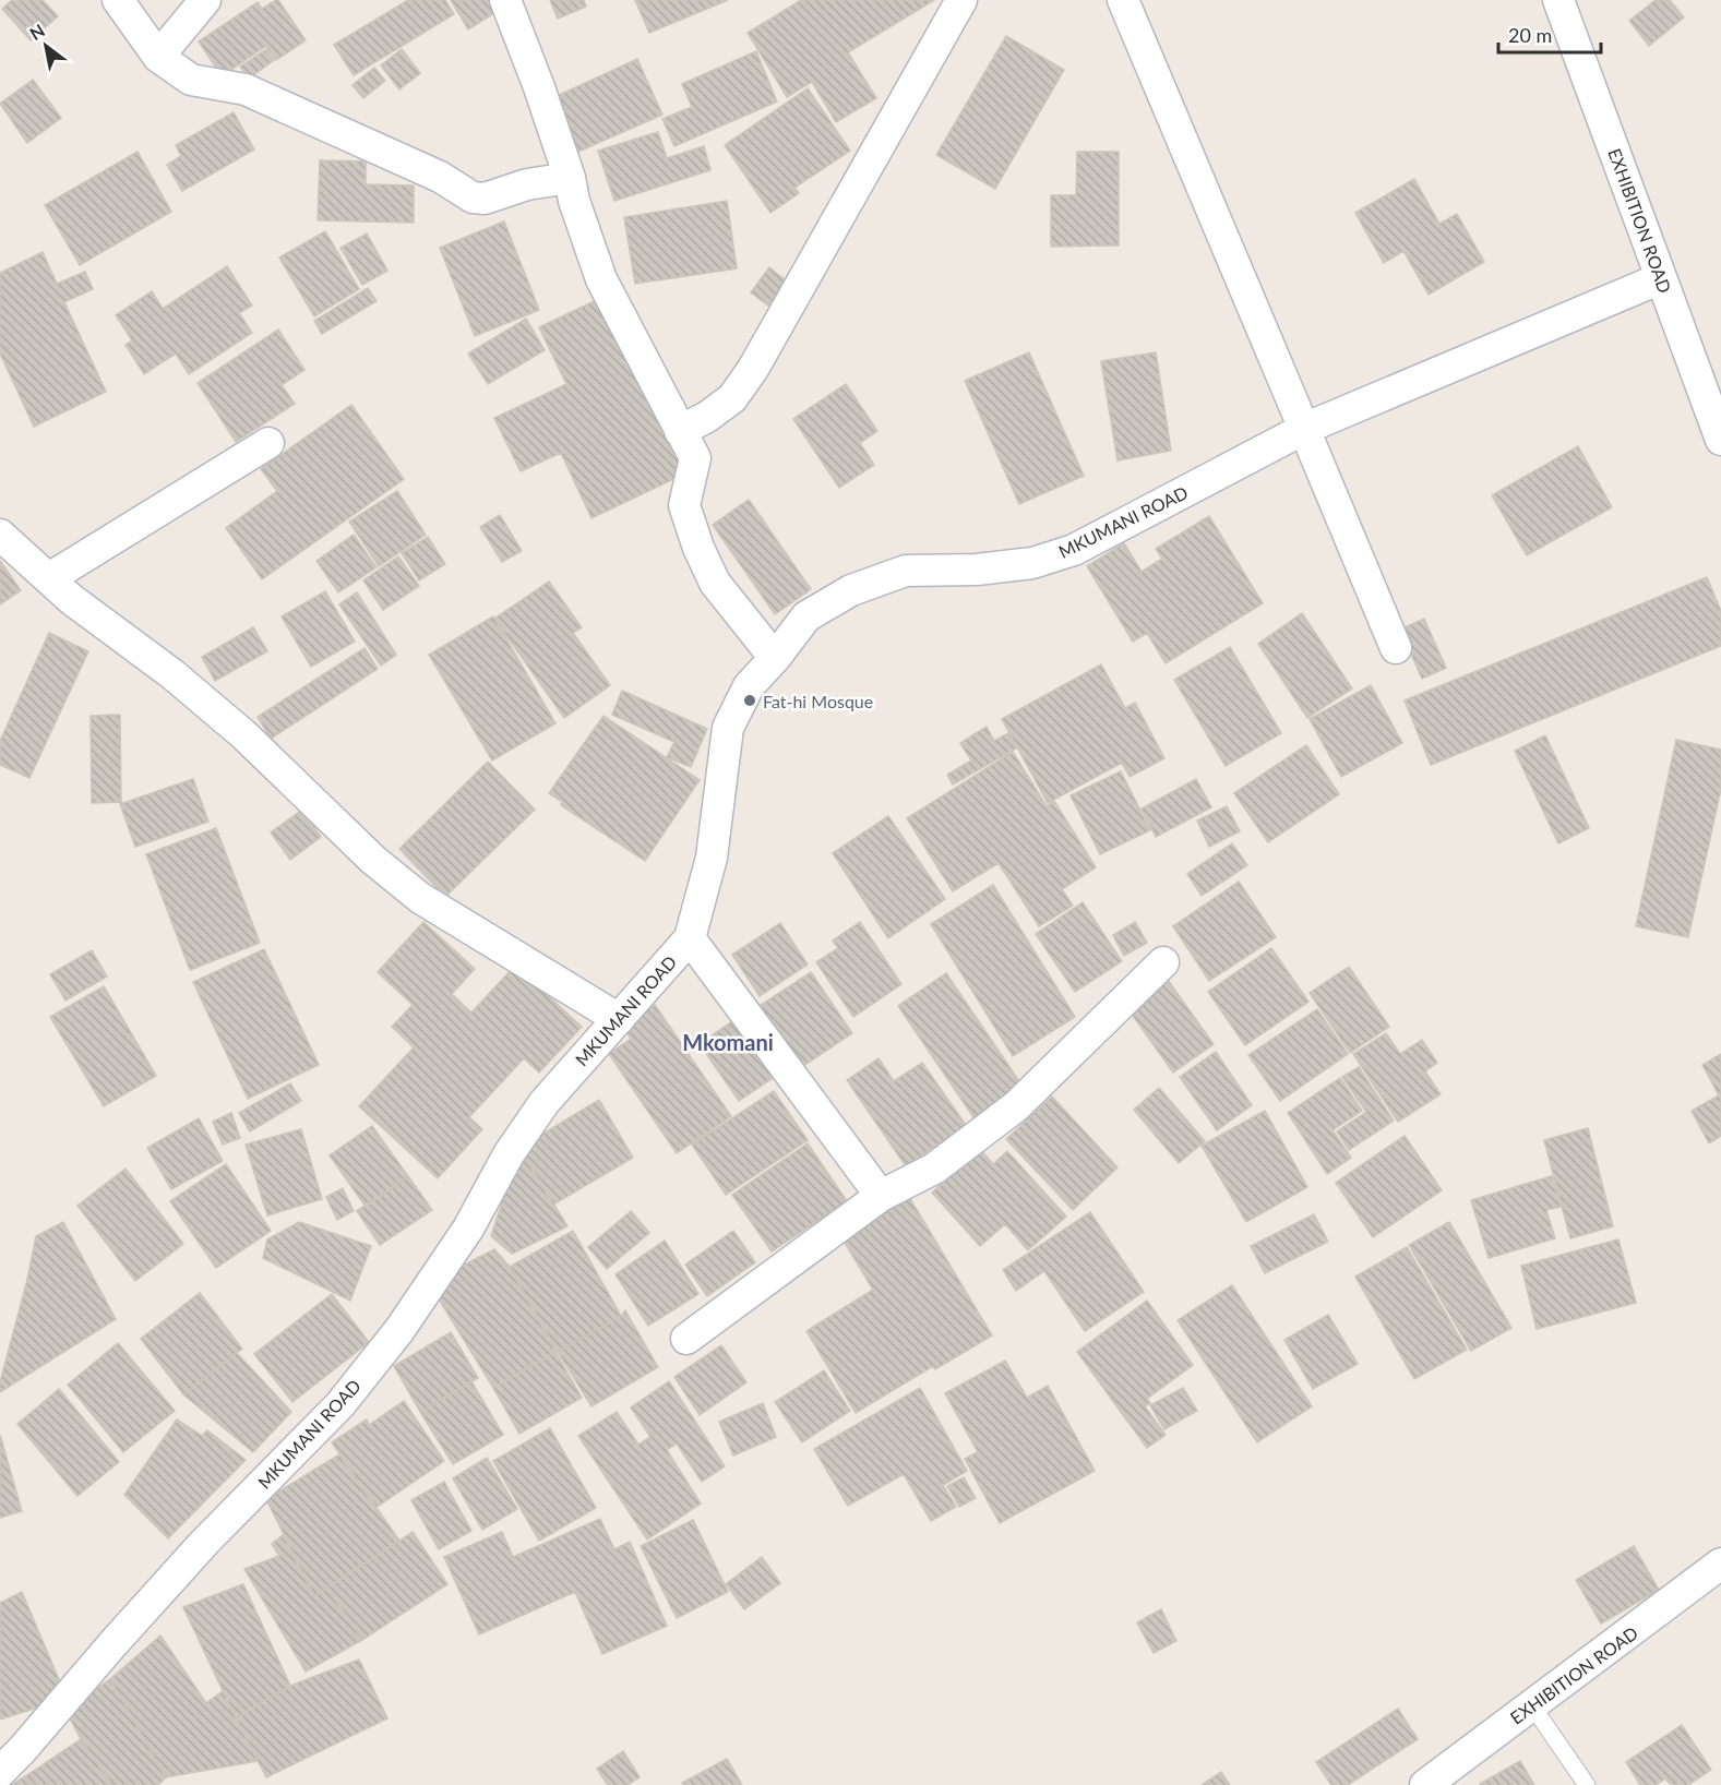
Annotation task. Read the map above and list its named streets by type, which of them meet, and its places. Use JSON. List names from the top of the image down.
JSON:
{
  "streets": {
    "street": ["EXHIBITION ROAD", "MKUMANI ROAD"]
  },
  "crossings": [
    ["EXHIBITION ROAD", "MKUMANI ROAD"]
  ],
  "districts": ["Mkomani"],
  "places": ["Fat-hi Mosque"],
  "scale_bar": "20 m",
  "north": "top left"
}
